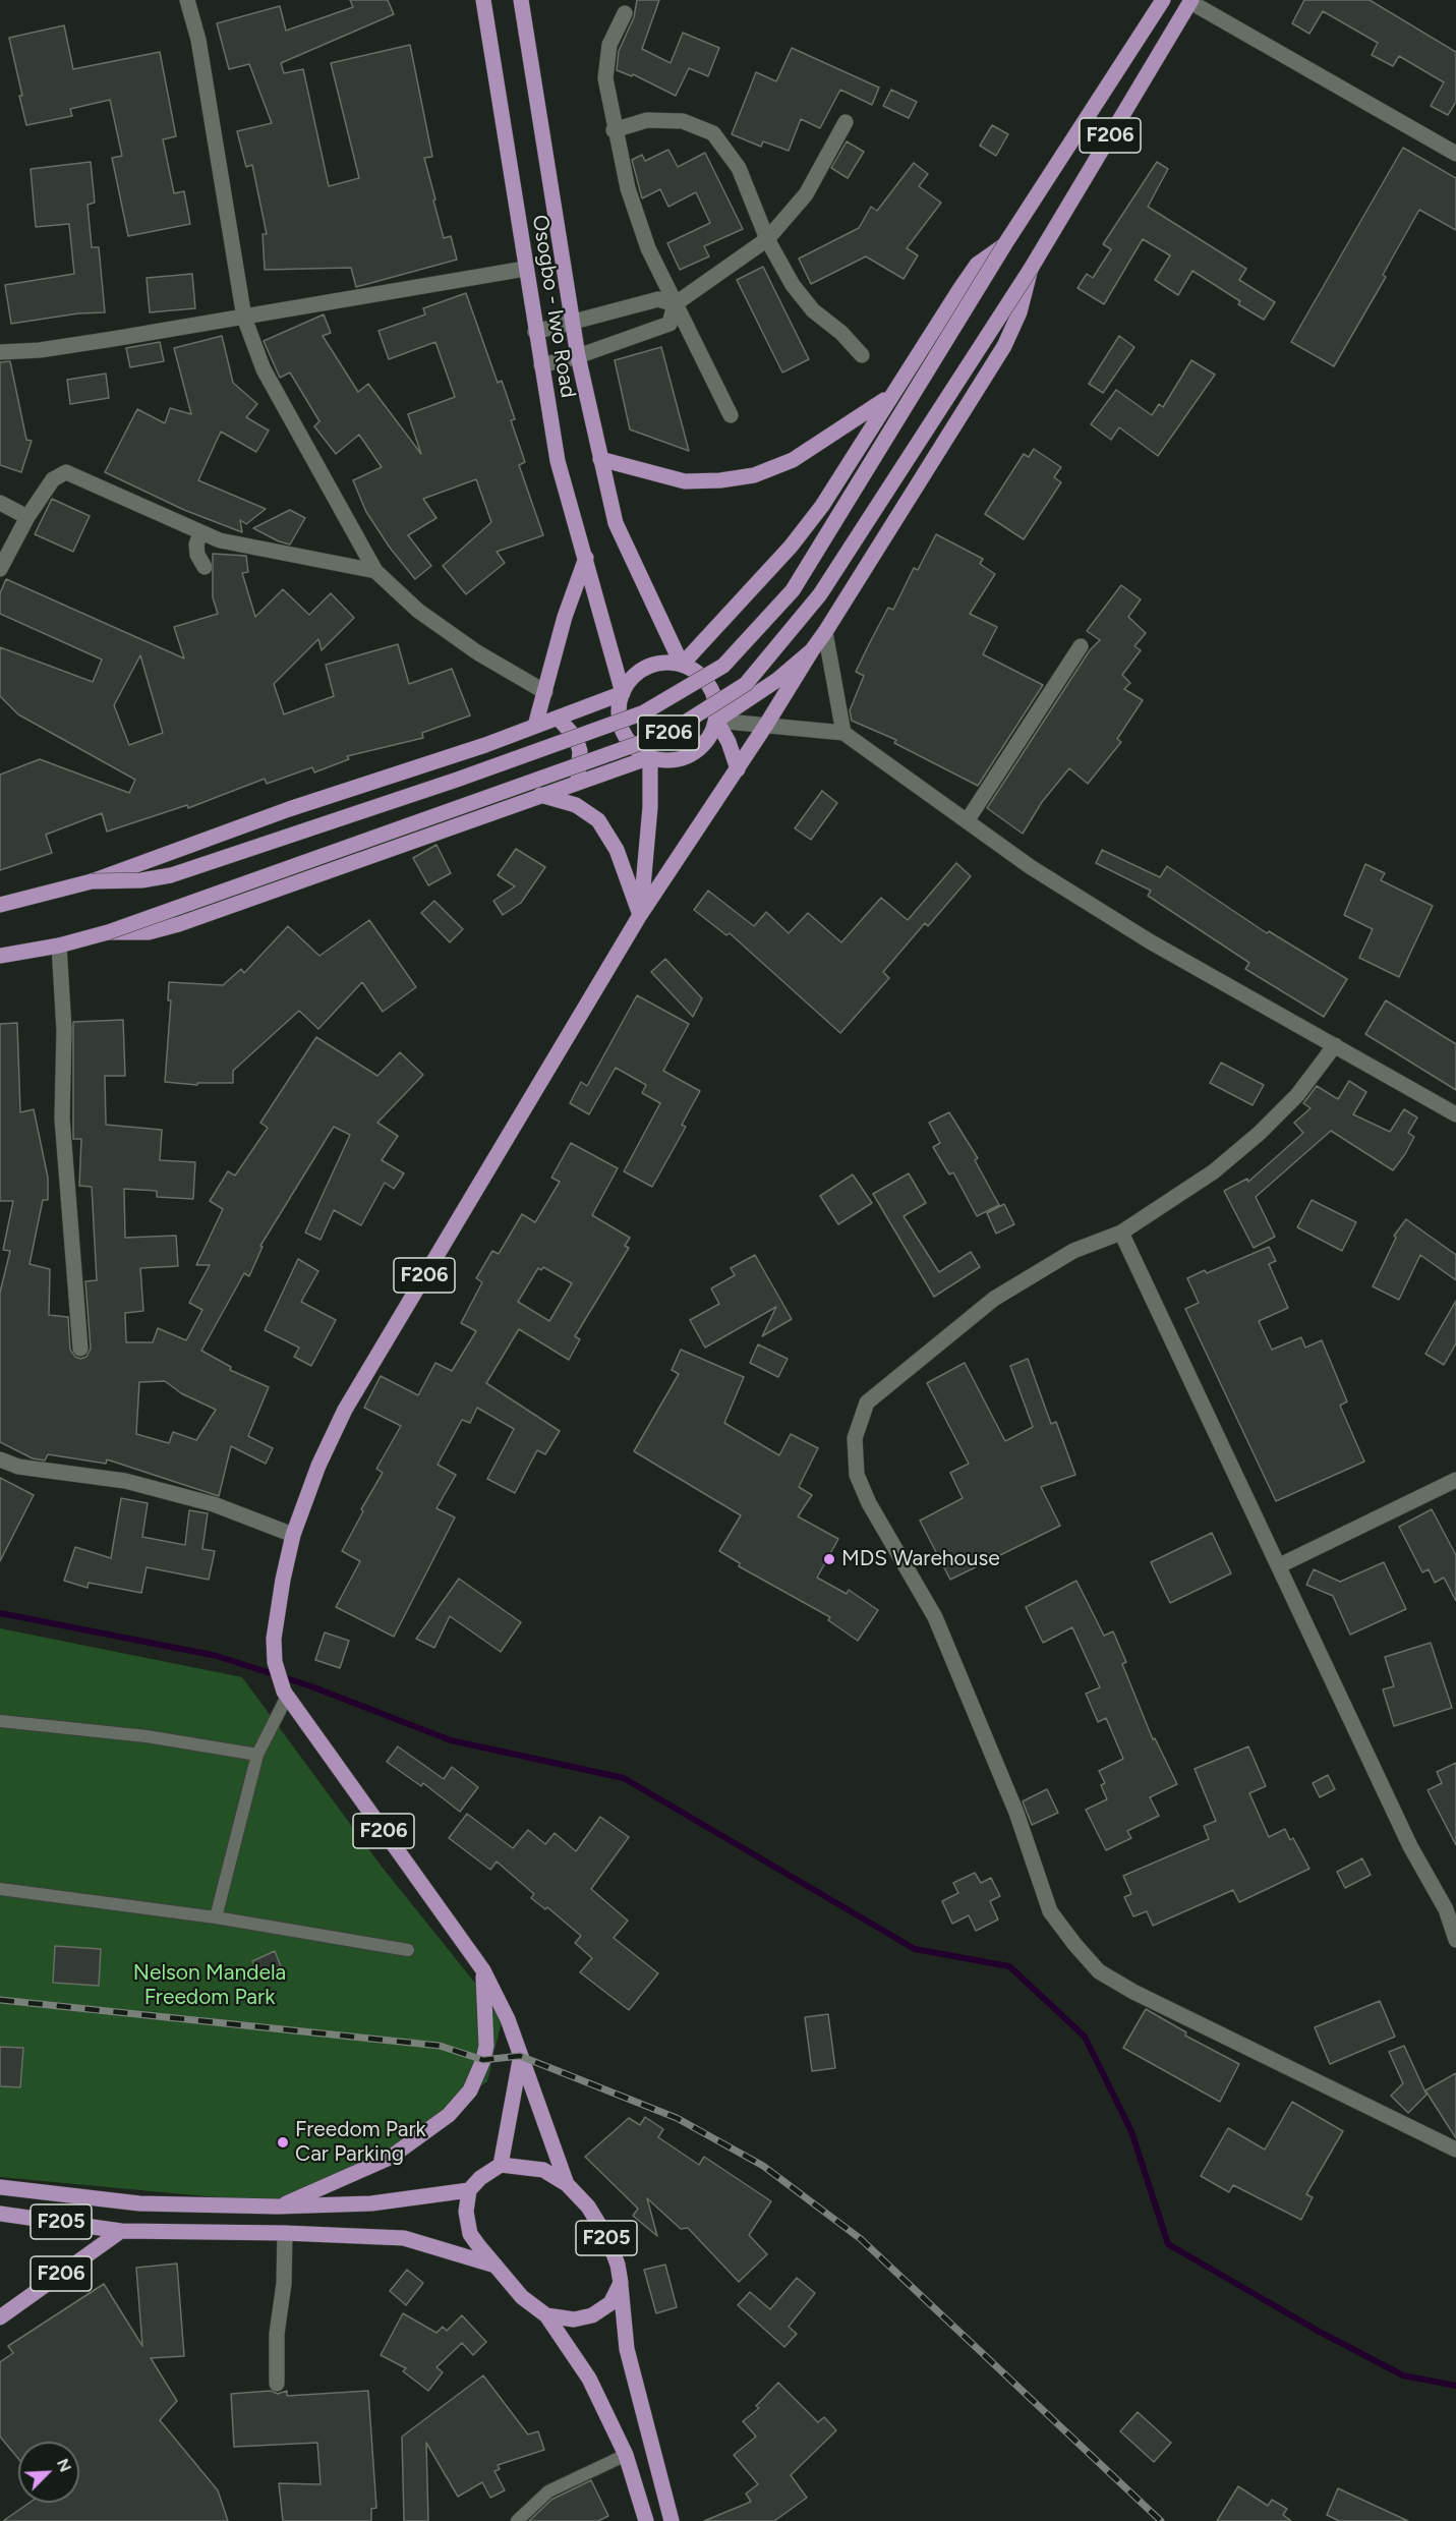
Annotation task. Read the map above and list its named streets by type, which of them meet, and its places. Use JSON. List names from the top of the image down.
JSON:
{
  "streets": {
    "main road": ["F206", "Osogbo - Iwo Road", "F205"]
  },
  "crossings": [
    ["F206", "F205"]
  ],
  "parks": ["Nelson Mandela Freedom Park"],
  "places": ["MDS Warehouse", "Freedom Park Car Parking"],
  "north": "top right"
}
